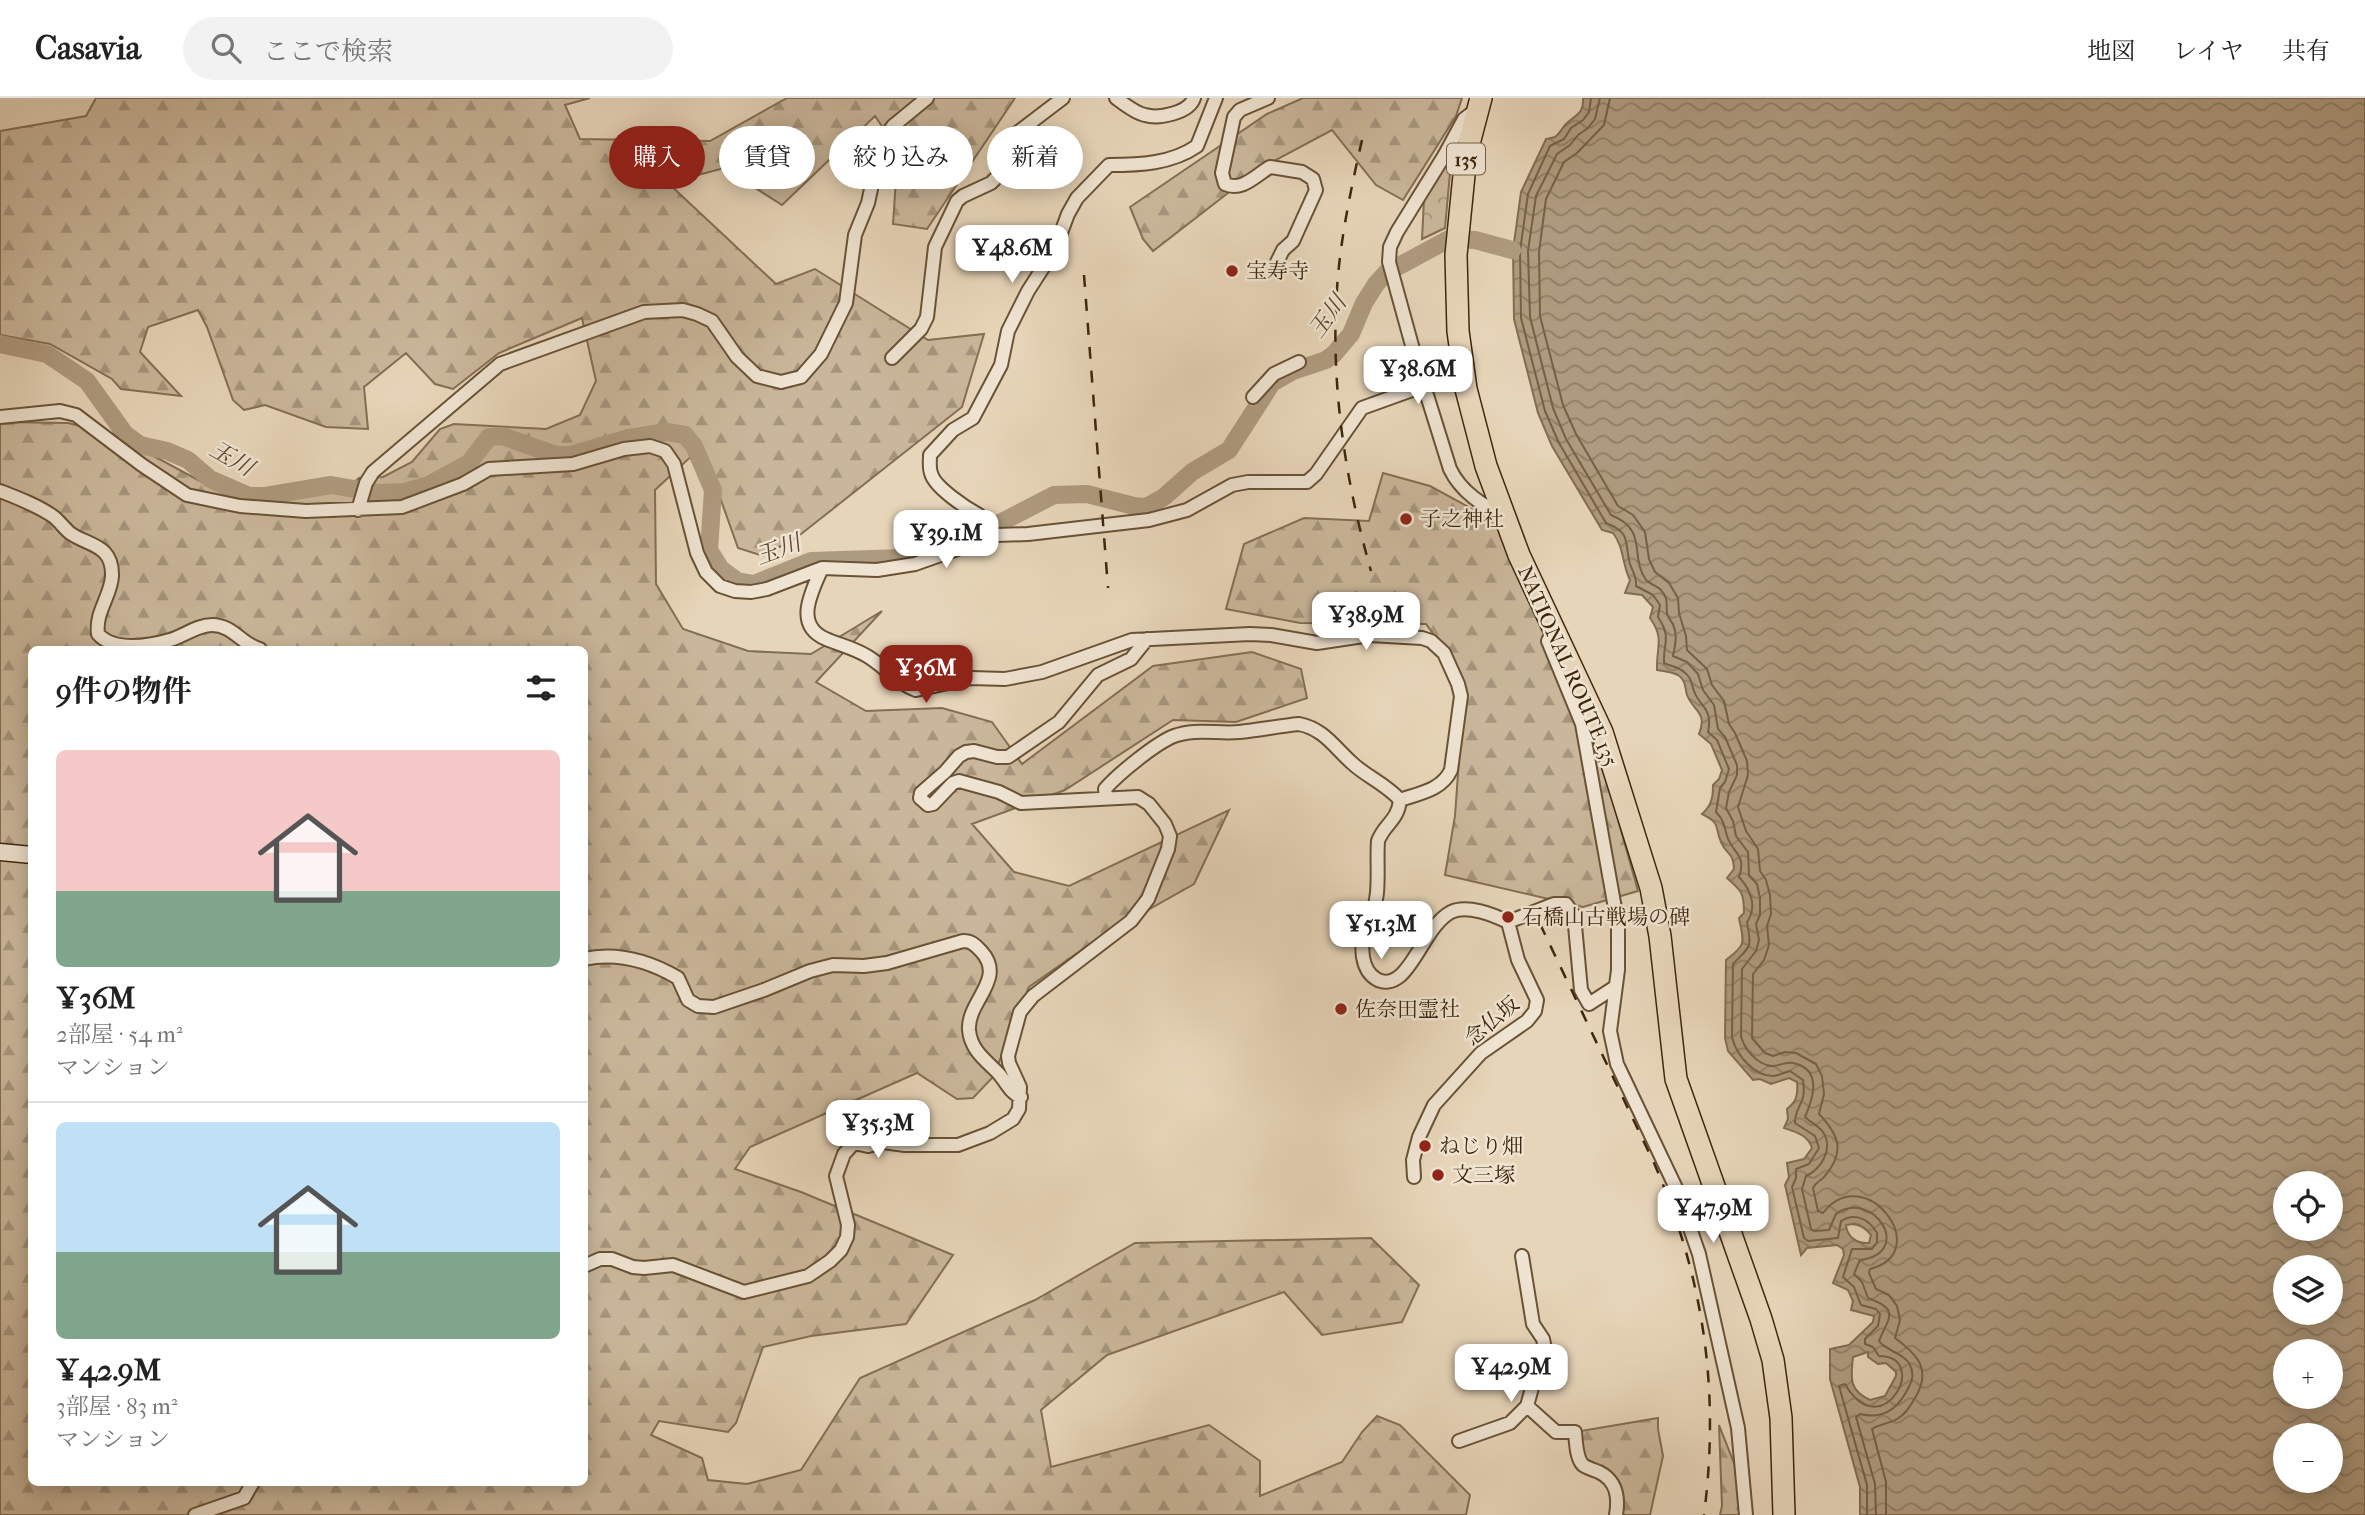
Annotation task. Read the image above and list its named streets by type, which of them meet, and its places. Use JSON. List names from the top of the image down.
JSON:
{
  "streets": {
    "highway": ["135", "NATIONAL ROUTE 135"],
    "street": ["念仏坂"]
  },
  "water": ["玉川"],
  "places": [
    "宝寿寺",
    "子之神社",
    "石橋山古戦場の碑",
    "佐奈田霊社",
    "ねじり畑",
    "文三塚"
  ],
  "page": {
    "header": "Casavia",
    "search": "ここで検索",
    "nav": ["地図", "レイヤ", "共有"],
    "chip": [
      "購入",
      "賃貸",
      "絞り込み",
      "新着"
    ],
    "price": [
      "¥48.6M",
      "¥38.6M",
      "¥39.1M",
      "¥38.9M",
      "¥36M",
      "¥51.3M",
      "¥35.3M",
      "¥47.9M",
      "¥42.9M"
    ],
    "heading": "9件の物件",
    "list": [
      {
        "name": "¥36M",
        "note": "2部屋 · 54 m² · マンション"
      },
      {
        "name": "¥42.9M",
        "note": "3部屋 · 83 m² · マンション"
      }
    ],
    "map_buttons": ["+", "−"]
  }
}
